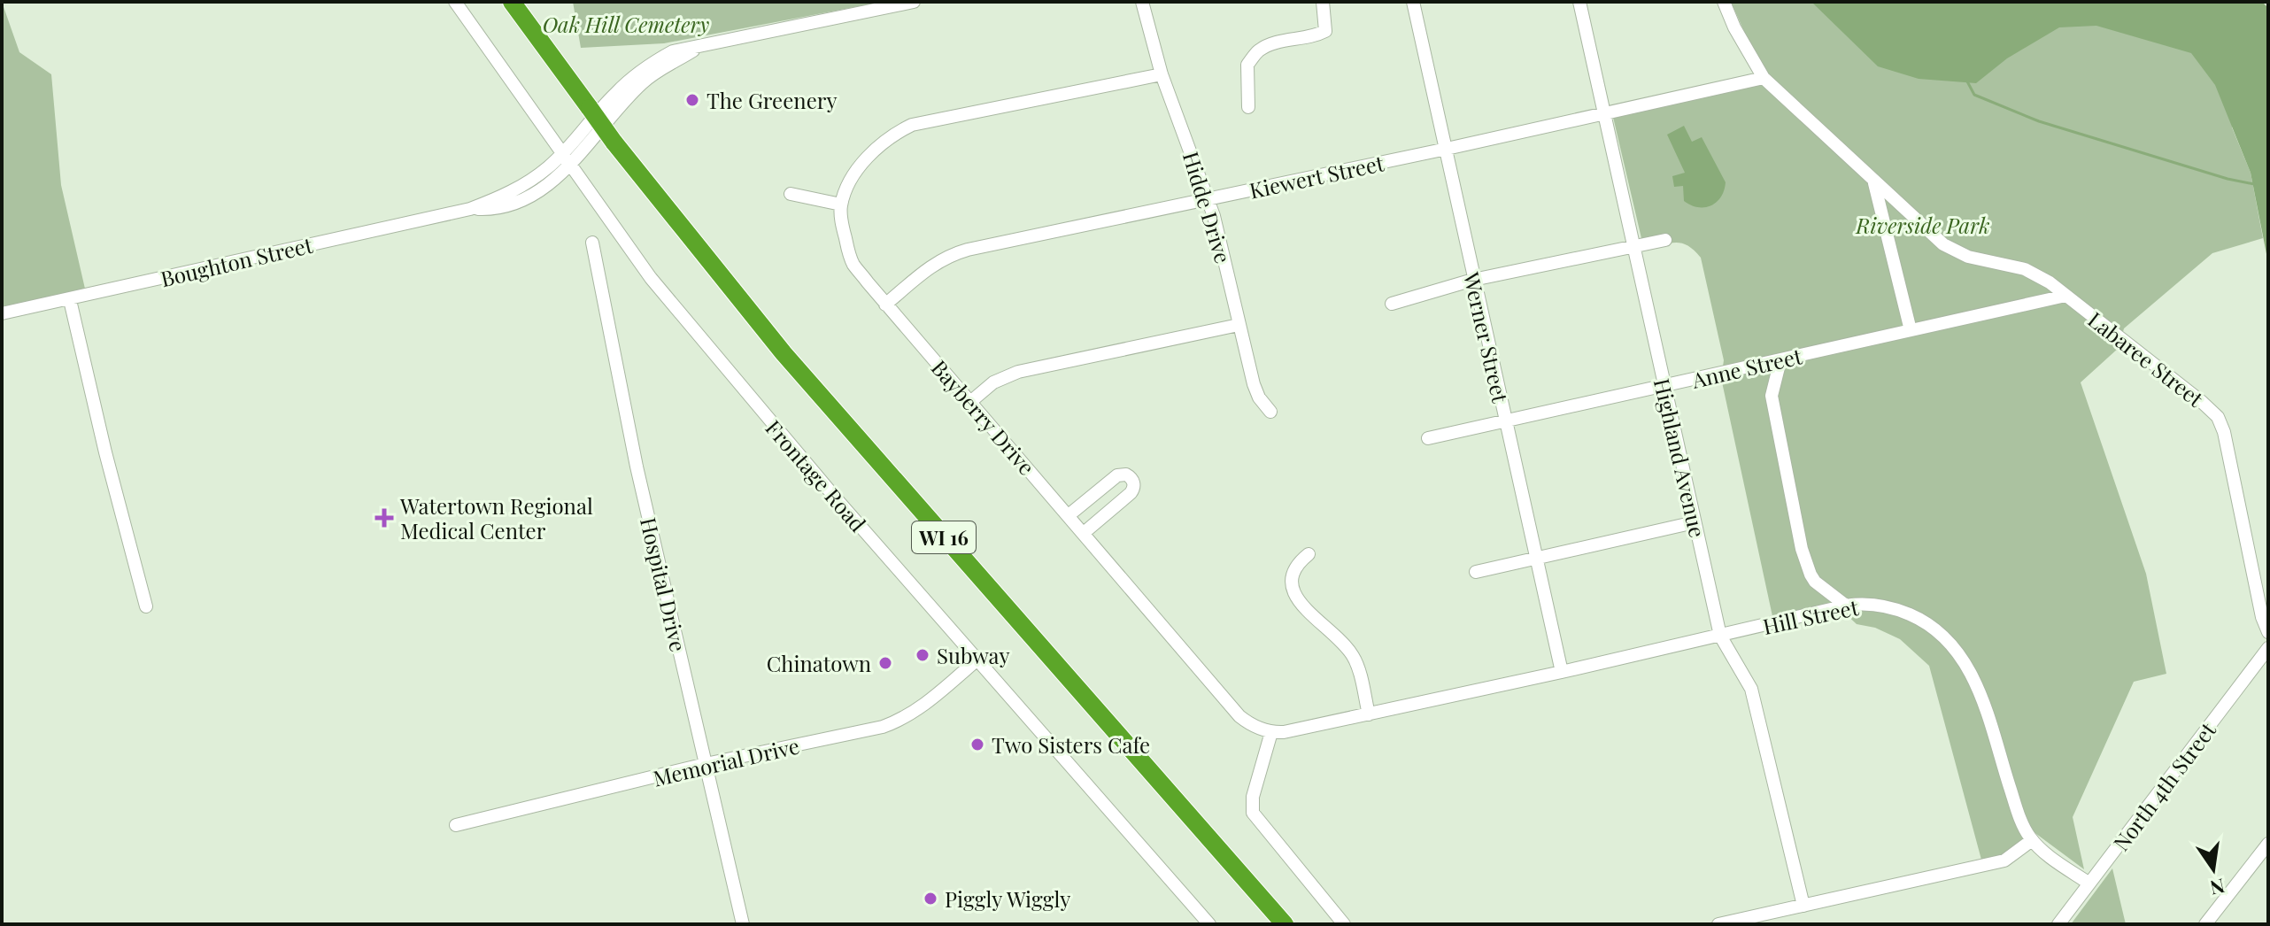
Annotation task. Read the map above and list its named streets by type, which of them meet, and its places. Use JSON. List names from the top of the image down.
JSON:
{
  "streets": {
    "highway": ["WI 16"],
    "street": [
      "Kiewert Street",
      "Hidde Drive",
      "Boughton Street",
      "Werner Street",
      "Labaree Street",
      "Anne Street",
      "Bayberry Drive",
      "Highland Avenue",
      "Frontage Road",
      "Hospital Drive",
      "Hill Street",
      "Memorial Drive",
      "North 4th Street"
    ]
  },
  "crossings": [
    ["Kiewert Street", "Hidde Drive"],
    ["Kiewert Street", "Werner Street"],
    ["Kiewert Street", "Labaree Street"],
    ["Kiewert Street", "Bayberry Drive"],
    ["Kiewert Street", "Highland Avenue"],
    ["Boughton Street", "Frontage Road"],
    ["Werner Street", "Anne Street"],
    ["Werner Street", "Hill Street"],
    ["Labaree Street", "Anne Street"],
    ["Anne Street", "Highland Avenue"],
    ["Highland Avenue", "Hill Street"],
    ["Frontage Road", "Memorial Drive"],
    ["Hospital Drive", "Memorial Drive"],
    ["Hill Street", "North 4th Street"]
  ],
  "parks": ["Oak Hill Cemetery", "Riverside Park"],
  "places": {
    "other": [
      "The Greenery",
      "Subway",
      "Chinatown",
      "Two Sisters Cafe",
      "Piggly Wiggly"
    ],
    "health": ["Watertown Regional Medical Center"]
  },
  "north": "bottom"
}
